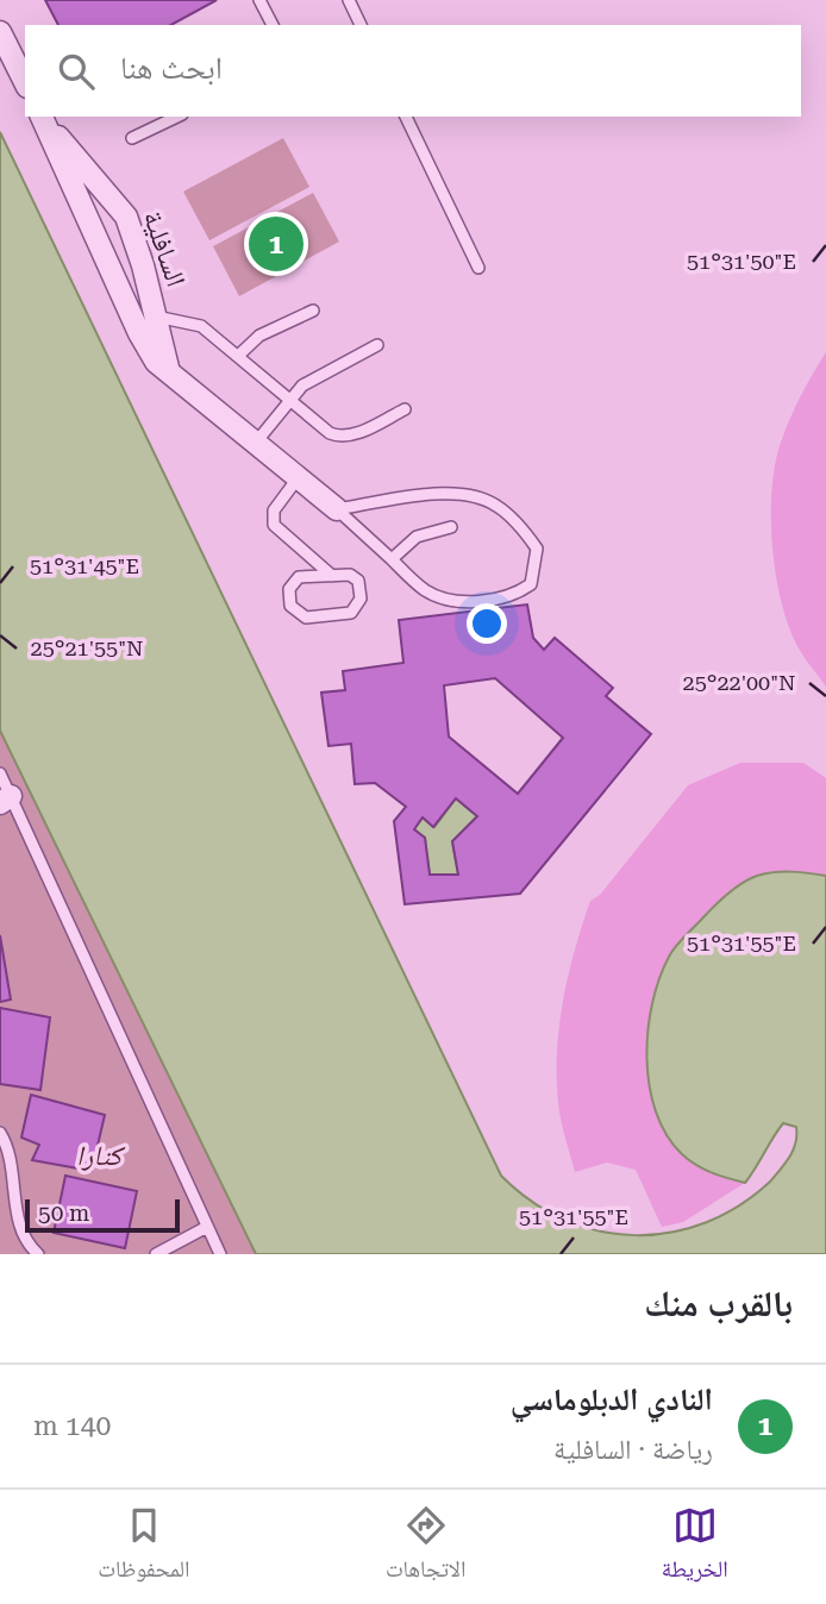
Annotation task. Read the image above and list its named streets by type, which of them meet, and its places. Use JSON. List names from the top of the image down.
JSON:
{
  "streets": {
    "street": ["السافلية"]
  },
  "parks": ["كتارا"],
  "scale_bar": "50 m",
  "page": {
    "search": "ابحث هنا",
    "pins": "1",
    "scale": "50 m",
    "heading": "بالقرب منك",
    "list": [
      {
        "mark": "1",
        "name": "النادي الدبلوماسي",
        "note": "رياضة · السافلية",
        "value": "140 m"
      }
    ],
    "nav": ["الخريطة", "الاتجاهات", "المحفوظات"]
  },
  "coordinates": [
    "51°31'50\"E",
    "51°31'45\"E",
    "25°21'55\"N",
    "25°22'00\"N",
    "51°31'55\"E"
  ]
}
